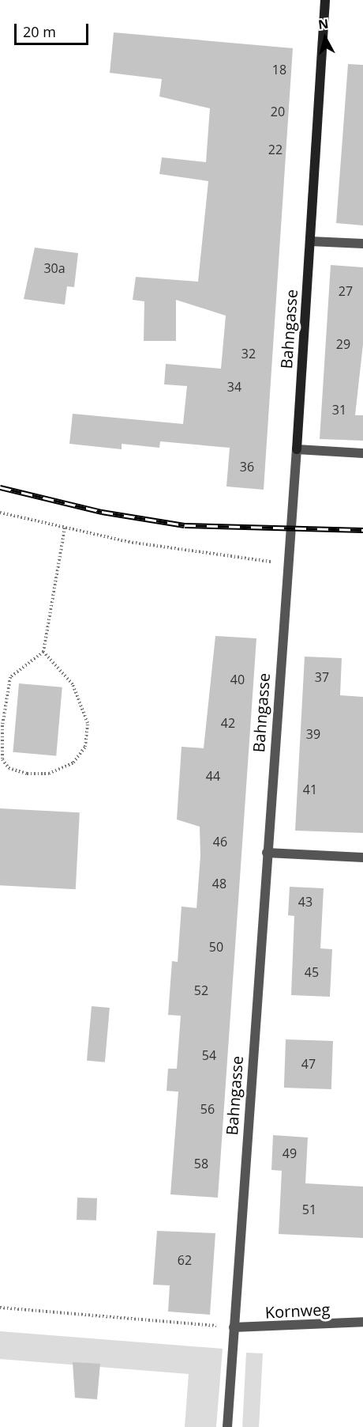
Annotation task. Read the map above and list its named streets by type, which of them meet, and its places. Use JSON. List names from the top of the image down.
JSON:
{
  "streets": {
    "street": ["Bahngasse", "Kornweg"]
  },
  "crossings": [
    ["Bahngasse", "Kornweg"]
  ],
  "house_numbers": [
    "18",
    "20",
    "22",
    "30a",
    "27",
    "29",
    "32",
    "34",
    "31",
    "36",
    "37",
    "40",
    "42",
    "39",
    "44",
    "41",
    "46",
    "48",
    "43",
    "50",
    "45",
    "52",
    "54",
    "47",
    "56",
    "49",
    "58",
    "51",
    "62"
  ],
  "scale_bar": "20 m",
  "north": "top"
}
